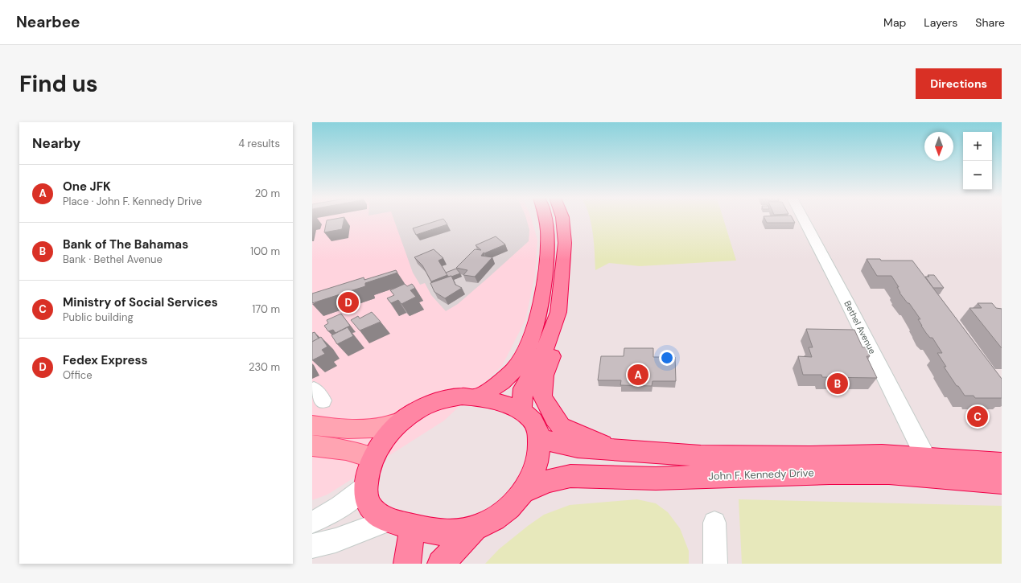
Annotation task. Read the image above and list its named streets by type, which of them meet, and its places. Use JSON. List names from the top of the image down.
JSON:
{
  "streets": {
    "highway": ["John F. Kennedy Drive"],
    "street": ["Bethel Avenue"]
  },
  "crossings": [
    ["Bethel Avenue", "John F. Kennedy Drive"]
  ],
  "north": "bottom",
  "page": {
    "header": "Nearbee",
    "nav": ["Map", "Layers", "Share"],
    "buttons": "Directions",
    "title": "Find us",
    "heading": ["Nearby", "4 results"],
    "map_buttons": ["+", "−"],
    "list": [
      {
        "mark": "A",
        "name": "One JFK",
        "note": "Place · John F. Kennedy Drive",
        "value": "20 m"
      },
      {
        "mark": "B",
        "name": "Bank of The Bahamas",
        "note": "Bank · Bethel Avenue",
        "value": "100 m"
      },
      {
        "mark": "C",
        "name": "Ministry of Social Services",
        "note": "Public building",
        "value": "170 m"
      },
      {
        "mark": "D",
        "name": "Fedex Express",
        "note": "Office",
        "value": "230 m"
      }
    ],
    "pins": [
      "D",
      "A",
      "B",
      "C"
    ]
  }
}
